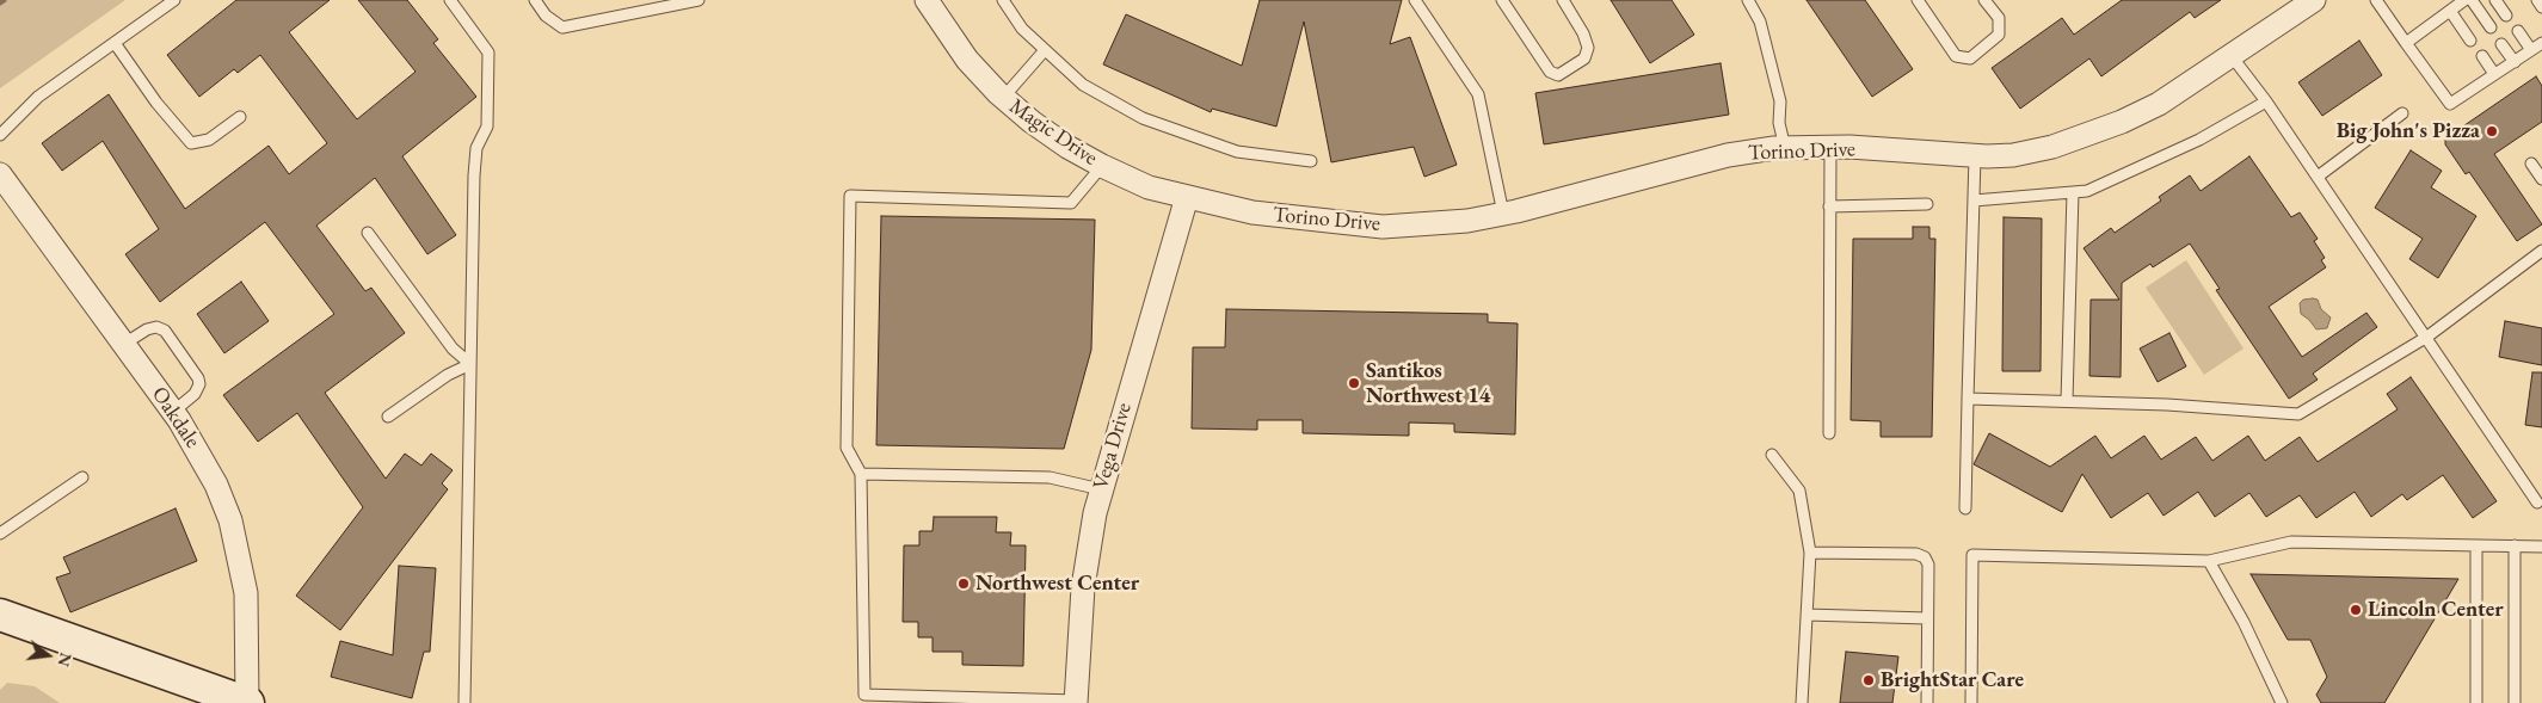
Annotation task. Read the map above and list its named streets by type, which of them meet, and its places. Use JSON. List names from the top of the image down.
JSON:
{
  "streets": {
    "street": [
      "Magic Drive",
      "Torino Drive",
      "Oakdale",
      "Vega Drive"
    ]
  },
  "crossings": [
    ["Magic Drive", "Torino Drive"],
    ["Magic Drive", "Vega Drive"],
    ["Torino Drive", "Vega Drive"]
  ],
  "places": [
    "Big John's Pizza",
    "Santikos Northwest 14",
    "Northwest Center",
    "Lincoln Center",
    "BrightStar Care"
  ],
  "north": "right"
}
